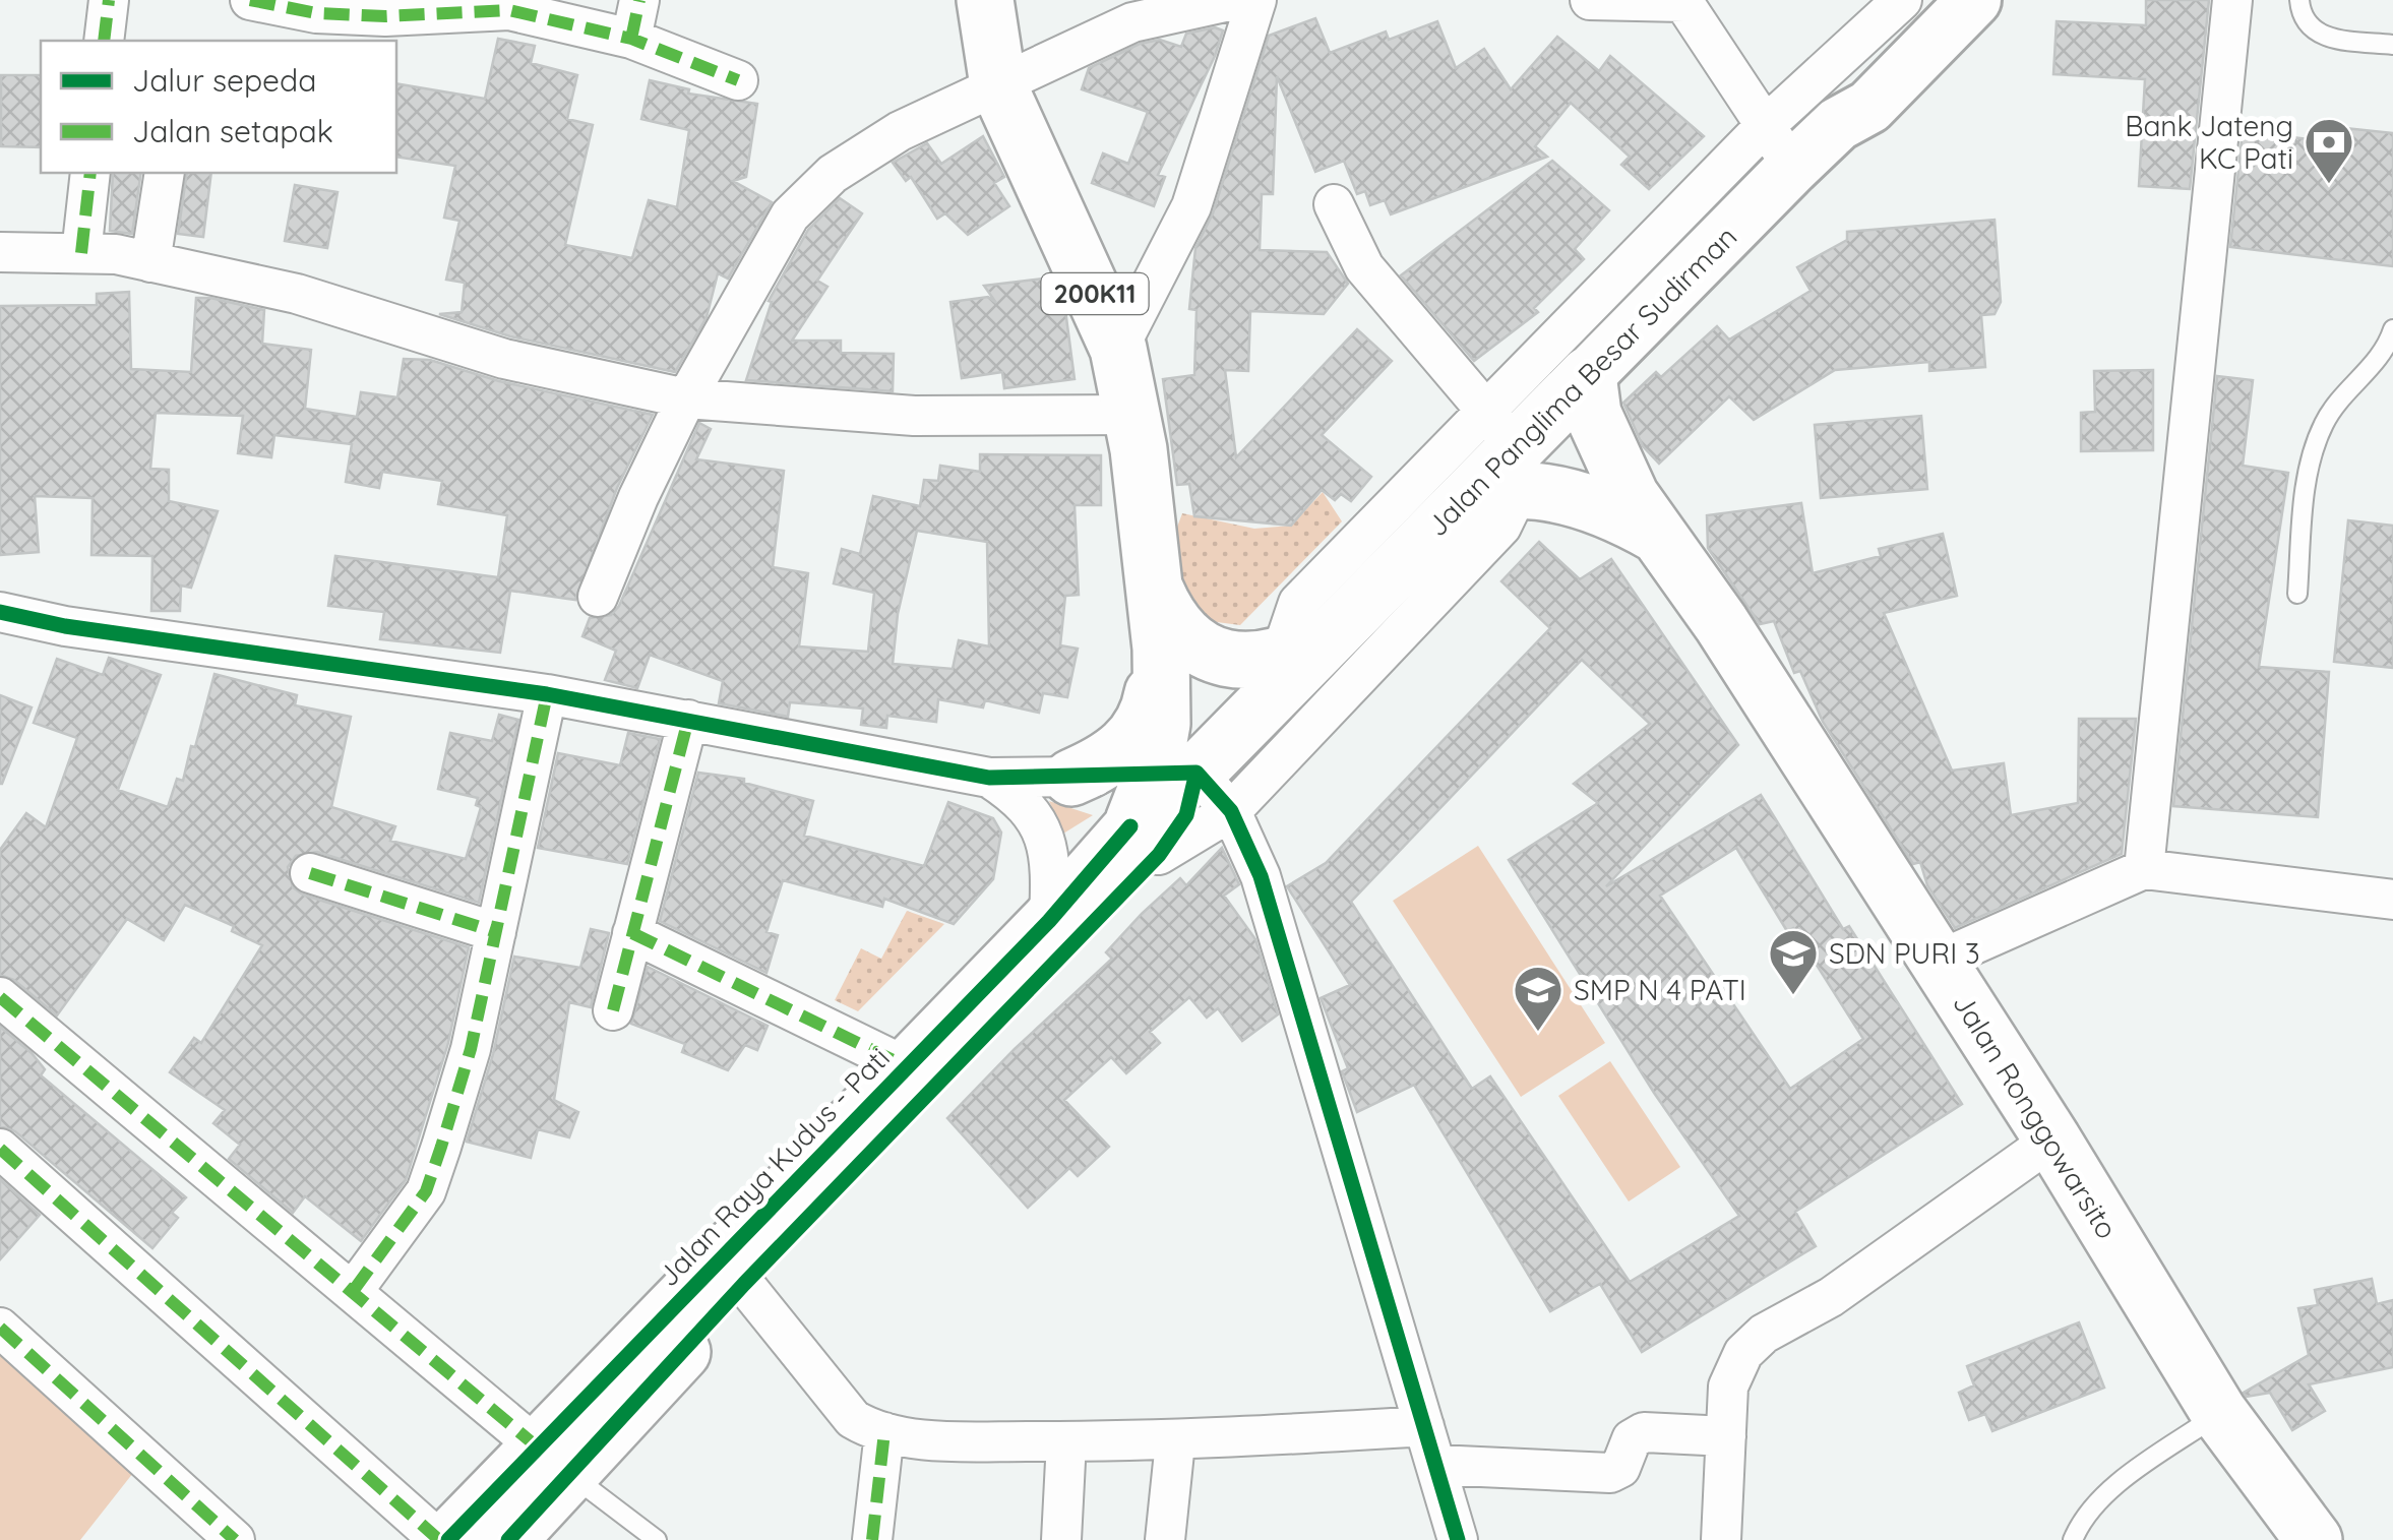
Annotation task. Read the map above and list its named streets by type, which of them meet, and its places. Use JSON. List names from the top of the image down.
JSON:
{
  "streets": {
    "main road": [
      "200K11",
      "Jalan Panglima Besar Sudirman",
      "Jalan Ronggowarsito",
      "Jalan Raya Kudus - Pati"
    ]
  },
  "crossings": [
    ["Jalan Panglima Besar Sudirman", "Jalan Ronggowarsito"]
  ],
  "places": {
    "bank": ["Bank Jateng KC Pati"],
    "school or university": ["SDN PURI 3", "SMP N 4 PATI"]
  },
  "legend": ["Jalur sepeda", "Jalan setapak"]
}
